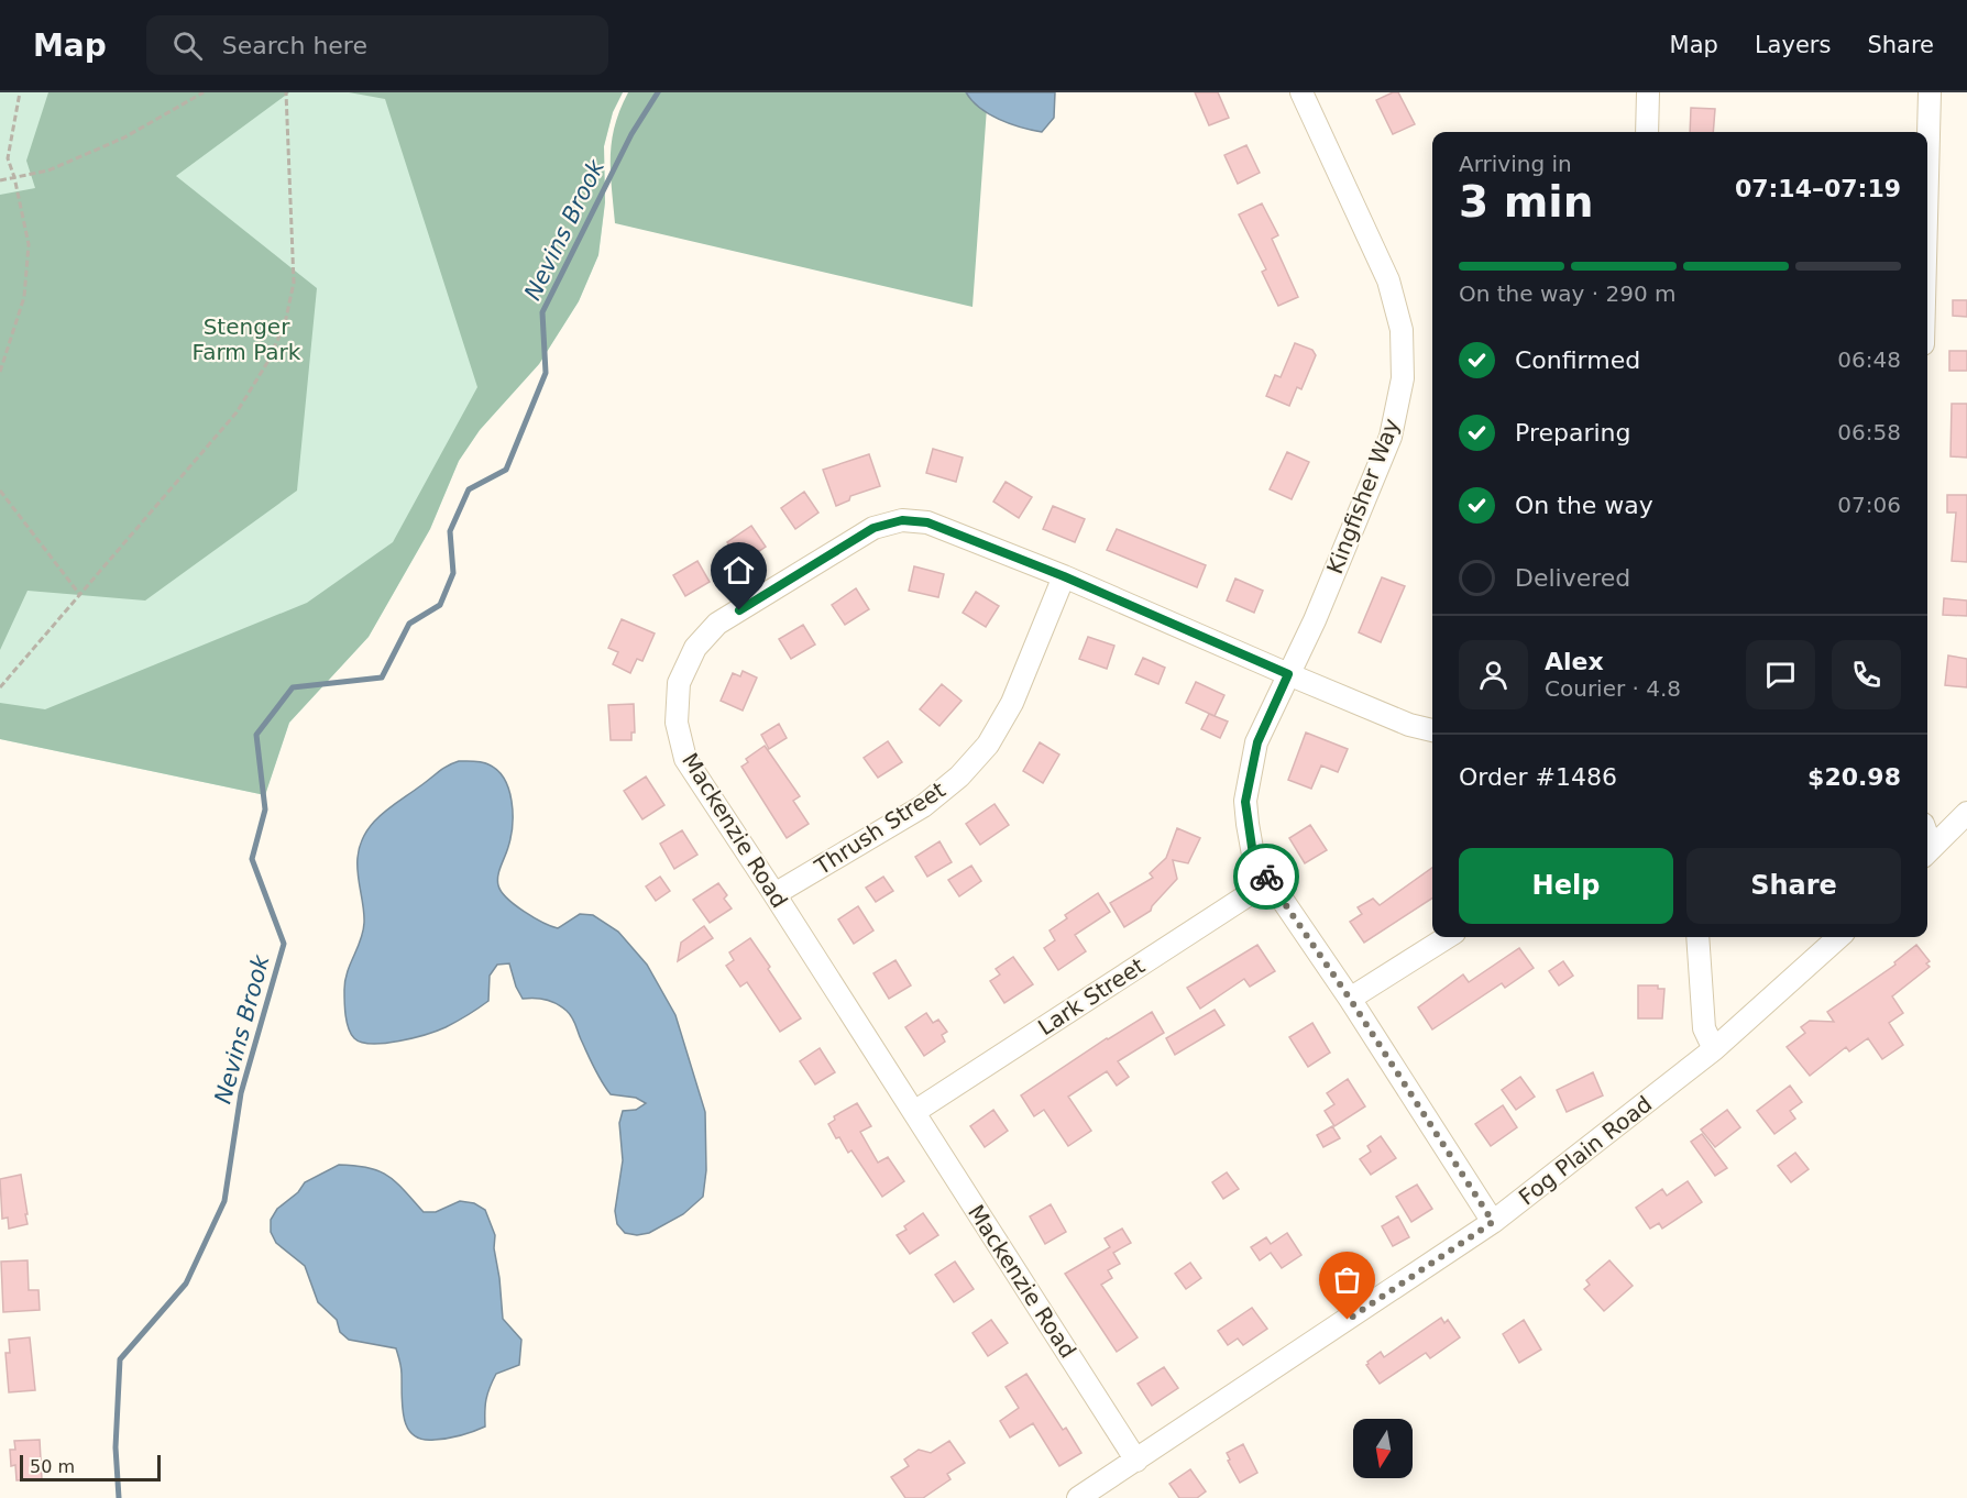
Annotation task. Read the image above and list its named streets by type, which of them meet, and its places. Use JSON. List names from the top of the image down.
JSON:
{
  "streets": {
    "street": [
      "Kingfisher Way",
      "Thrush Street",
      "Mackenzie Road",
      "Lark Street",
      "Fog Plain Road"
    ]
  },
  "crossings": [
    ["Kingfisher Way", "Mackenzie Road"],
    ["Kingfisher Way", "Lark Street"],
    ["Kingfisher Way", "Fog Plain Road"],
    ["Thrush Street", "Mackenzie Road"],
    ["Mackenzie Road", "Lark Street"],
    ["Mackenzie Road", "Fog Plain Road"]
  ],
  "water": ["Nevins Brook"],
  "parks": ["Stenger Farm Park"],
  "scale_bar": "50 m",
  "north": "bottom",
  "page": {
    "header": "Map",
    "search": "Search here",
    "nav": ["Map", "Layers", "Share"],
    "heading": ["3 min", "Arriving in", "07:14–07:19"],
    "panel": [
      "Alex",
      "Courier · 4.8",
      "Order #1486",
      "$20.98"
    ],
    "bar": "On the way · 290 m",
    "list": [
      ["Confirmed", "06:48"],
      ["Preparing", "06:58"],
      ["On the way", "07:06"],
      "Delivered"
    ],
    "buttons": ["Help", "Share"],
    "scale": "50 m"
  }
}
